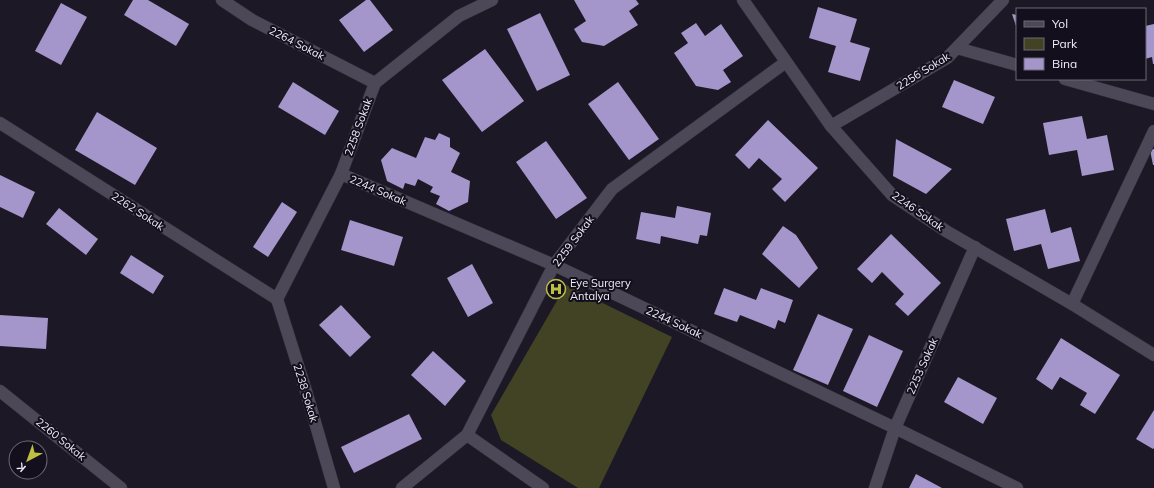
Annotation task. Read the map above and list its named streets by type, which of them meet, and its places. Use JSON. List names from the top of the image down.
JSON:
{
  "streets": {
    "street": [
      "2264 Sokak",
      "2256 Sokak",
      "2258 Sokak",
      "2244 Sokak",
      "2262 Sokak",
      "2246 Sokak",
      "2259 Sokak",
      "2253 Sokak",
      "2238 Sokak",
      "2260 Sokak"
    ]
  },
  "crossings": [
    ["2264 Sokak", "2258 Sokak"],
    ["2256 Sokak", "2246 Sokak"],
    ["2258 Sokak", "2244 Sokak"],
    ["2258 Sokak", "2262 Sokak"],
    ["2258 Sokak", "2238 Sokak"],
    ["2244 Sokak", "2259 Sokak"],
    ["2244 Sokak", "2253 Sokak"],
    ["2262 Sokak", "2238 Sokak"],
    ["2246 Sokak", "2259 Sokak"],
    ["2246 Sokak", "2253 Sokak"]
  ],
  "places": {
    "hospital": ["Eye Surgery Antalya"]
  },
  "legend": ["Yol", "Park", "Bina"],
  "north": "bottom left"
}
